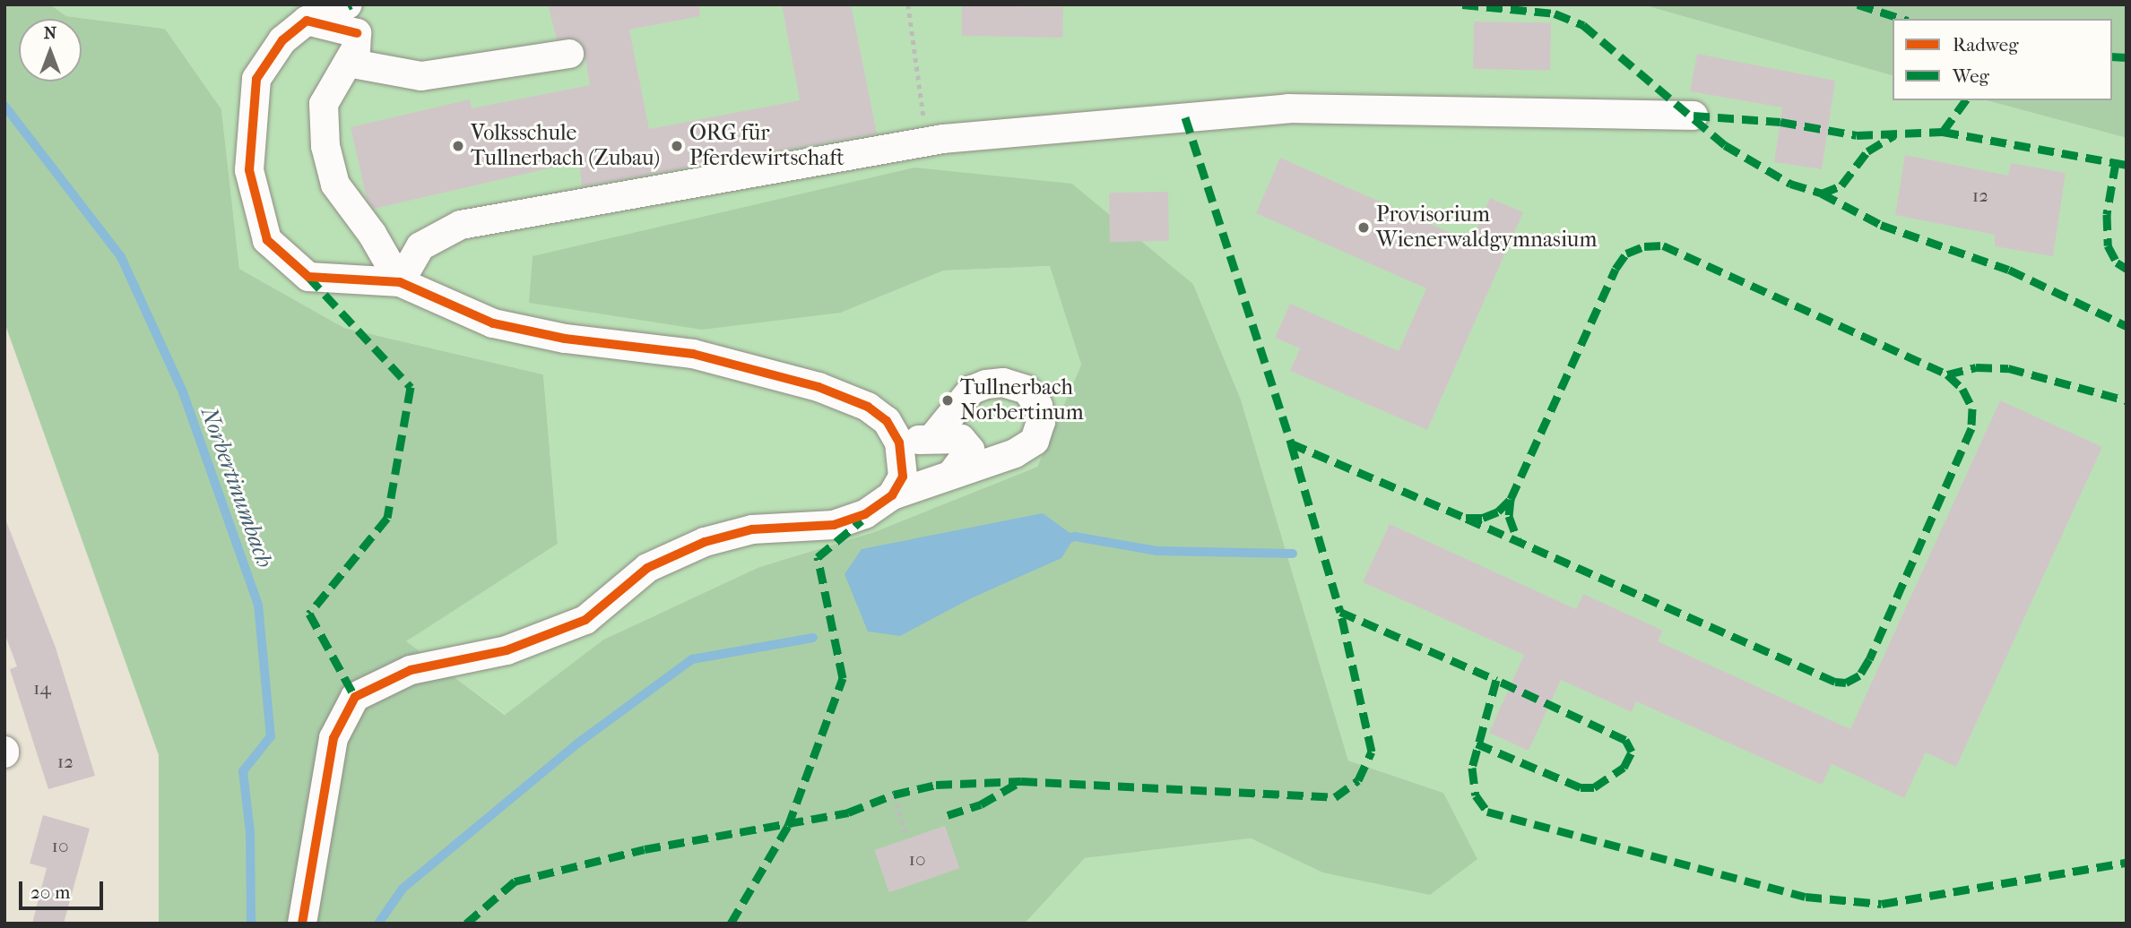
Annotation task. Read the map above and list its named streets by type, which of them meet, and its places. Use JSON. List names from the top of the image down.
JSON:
{
  "water": ["Norbertinumbach"],
  "places": [
    "Volksschule Tullnerbach (Zubau)",
    "ORG für Pferdewirtschaft",
    "Provisorium Wienerwaldgymnasium",
    "Tullnerbach Norbertinum"
  ],
  "house_numbers": [
    "12",
    "14",
    "12",
    "10",
    "10"
  ],
  "legend": ["Radweg", "Weg"],
  "scale_bar": "20 m",
  "north": "top"
}
